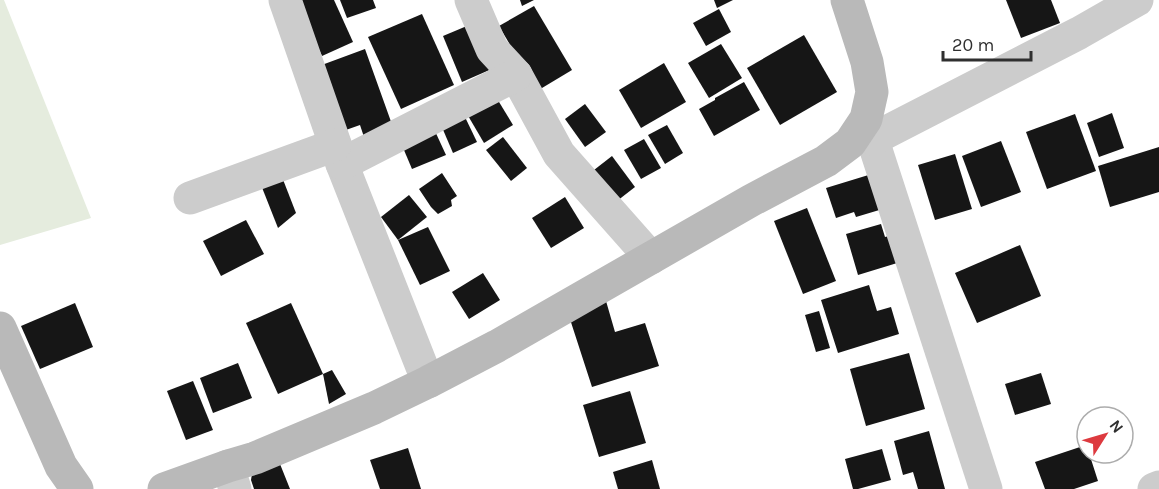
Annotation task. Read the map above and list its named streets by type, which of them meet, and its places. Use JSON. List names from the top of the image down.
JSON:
{
  "scale_bar": "20 m",
  "north": "top right"
}
